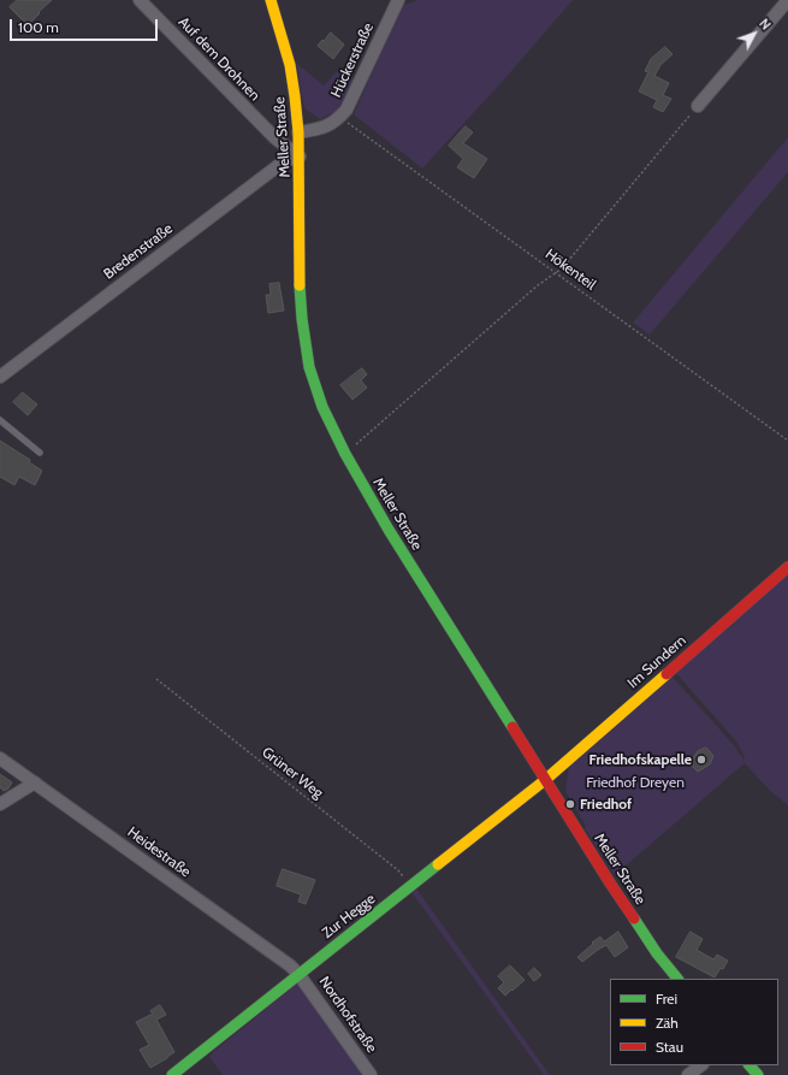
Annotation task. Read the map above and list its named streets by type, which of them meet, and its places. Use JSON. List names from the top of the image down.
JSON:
{
  "streets": {
    "main road": ["Meller Straße", "Im Sundern", "Zur Hegge"],
    "street": [
      "Auf dem Drohnen",
      "Hückerstraße",
      "Bredenstraße",
      "Heidestraße",
      "Nordhofstraße"
    ],
    "path": ["Hökenteil", "Grüner Weg"]
  },
  "crossings": [
    ["Auf dem Drohnen", "Meller Straße"],
    ["Auf dem Drohnen", "Bredenstraße"],
    ["Hückerstraße", "Meller Straße"],
    ["Hückerstraße", "Hökenteil"],
    ["Meller Straße", "Bredenstraße"],
    ["Meller Straße", "Im Sundern"],
    ["Meller Straße", "Zur Hegge"],
    ["Im Sundern", "Zur Hegge"],
    ["Grüner Weg", "Zur Hegge"],
    ["Heidestraße", "Zur Hegge"],
    ["Heidestraße", "Nordhofstraße"],
    ["Zur Hegge", "Nordhofstraße"]
  ],
  "parks": ["Friedhof Dreyen"],
  "places": ["Friedhofskapelle", "Friedhof"],
  "legend": ["Frei", "Zäh", "Stau"],
  "scale_bar": "100 m",
  "north": "top right"
}
